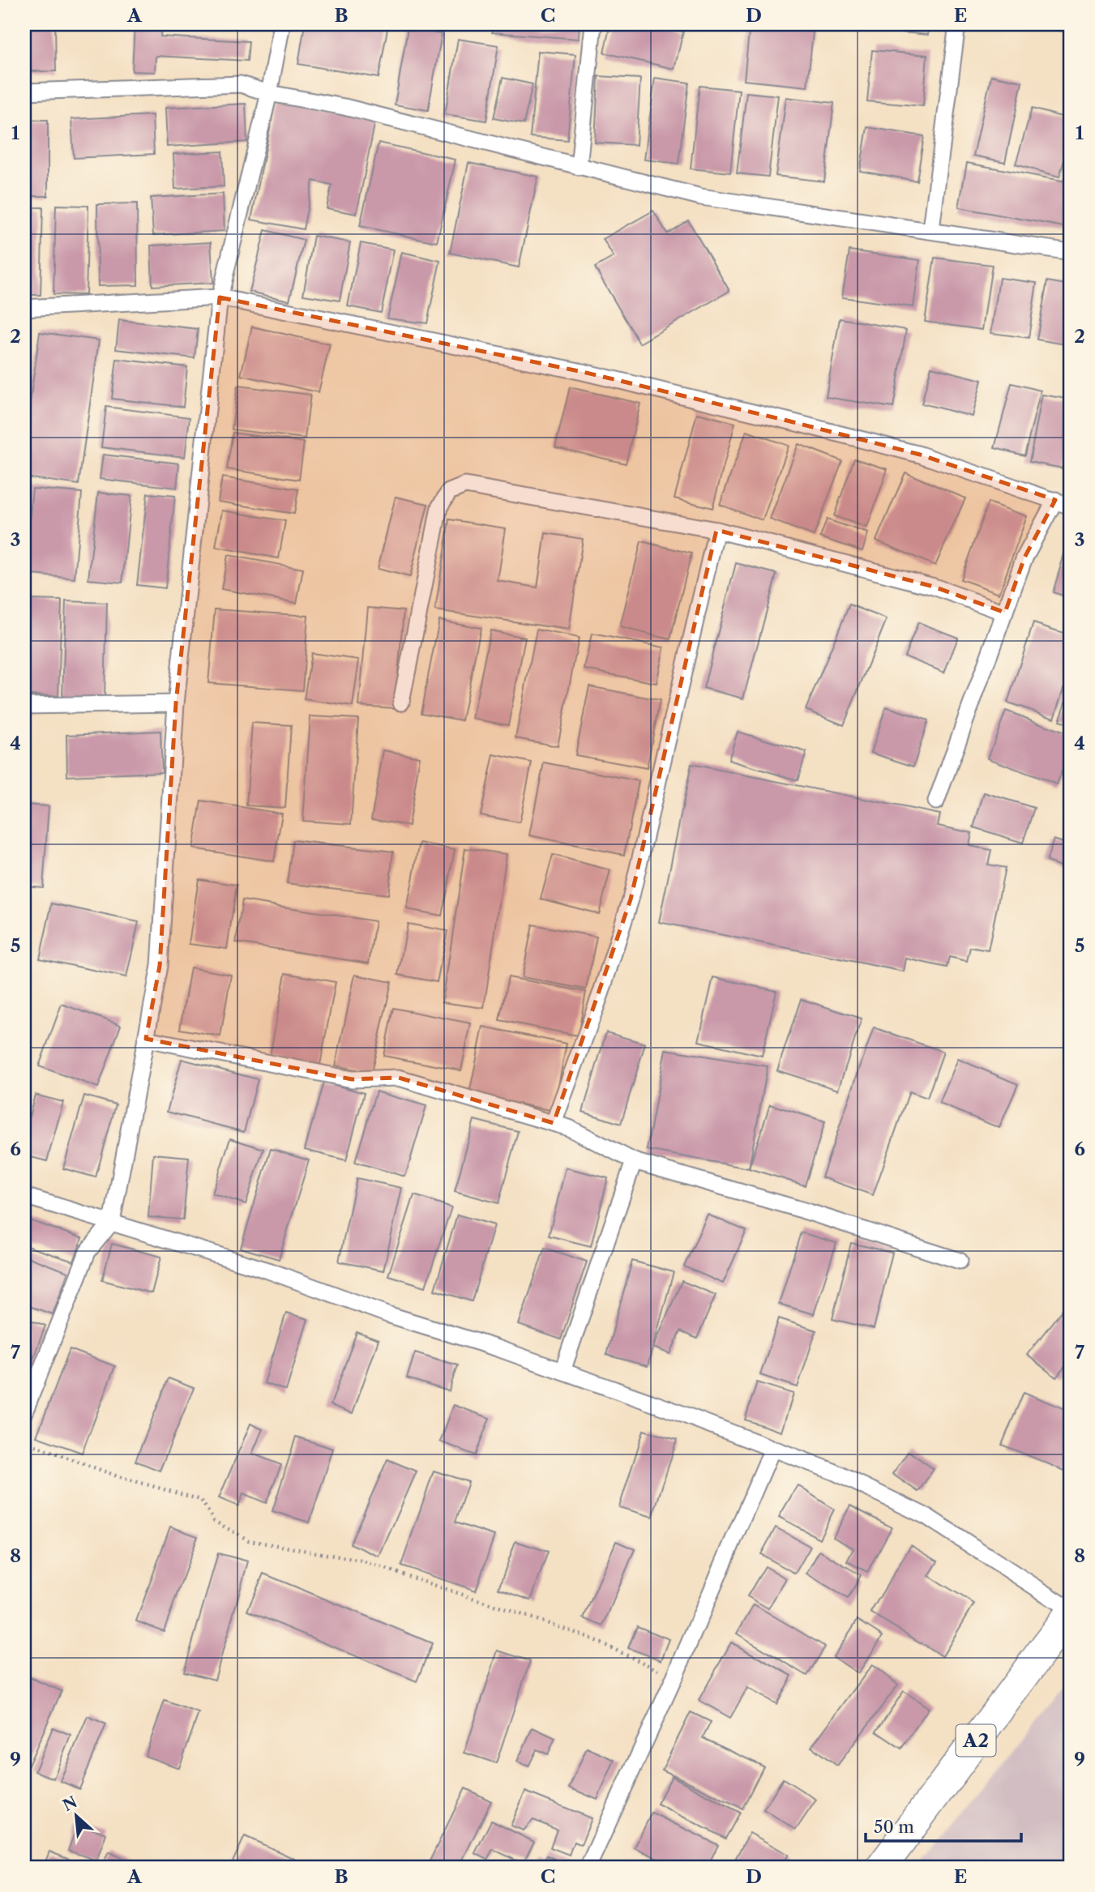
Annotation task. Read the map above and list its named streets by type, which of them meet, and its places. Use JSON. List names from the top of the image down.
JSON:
{
  "streets": {
    "highway": ["A2"]
  },
  "scale_bar": "50 m",
  "north": "top left",
  "grid": {
    "columns": [
      "A",
      "B",
      "C",
      "D",
      "E"
    ],
    "rows": [
      "1",
      "2",
      "3",
      "4",
      "5",
      "6",
      "7",
      "8",
      "9"
    ]
  }
}
